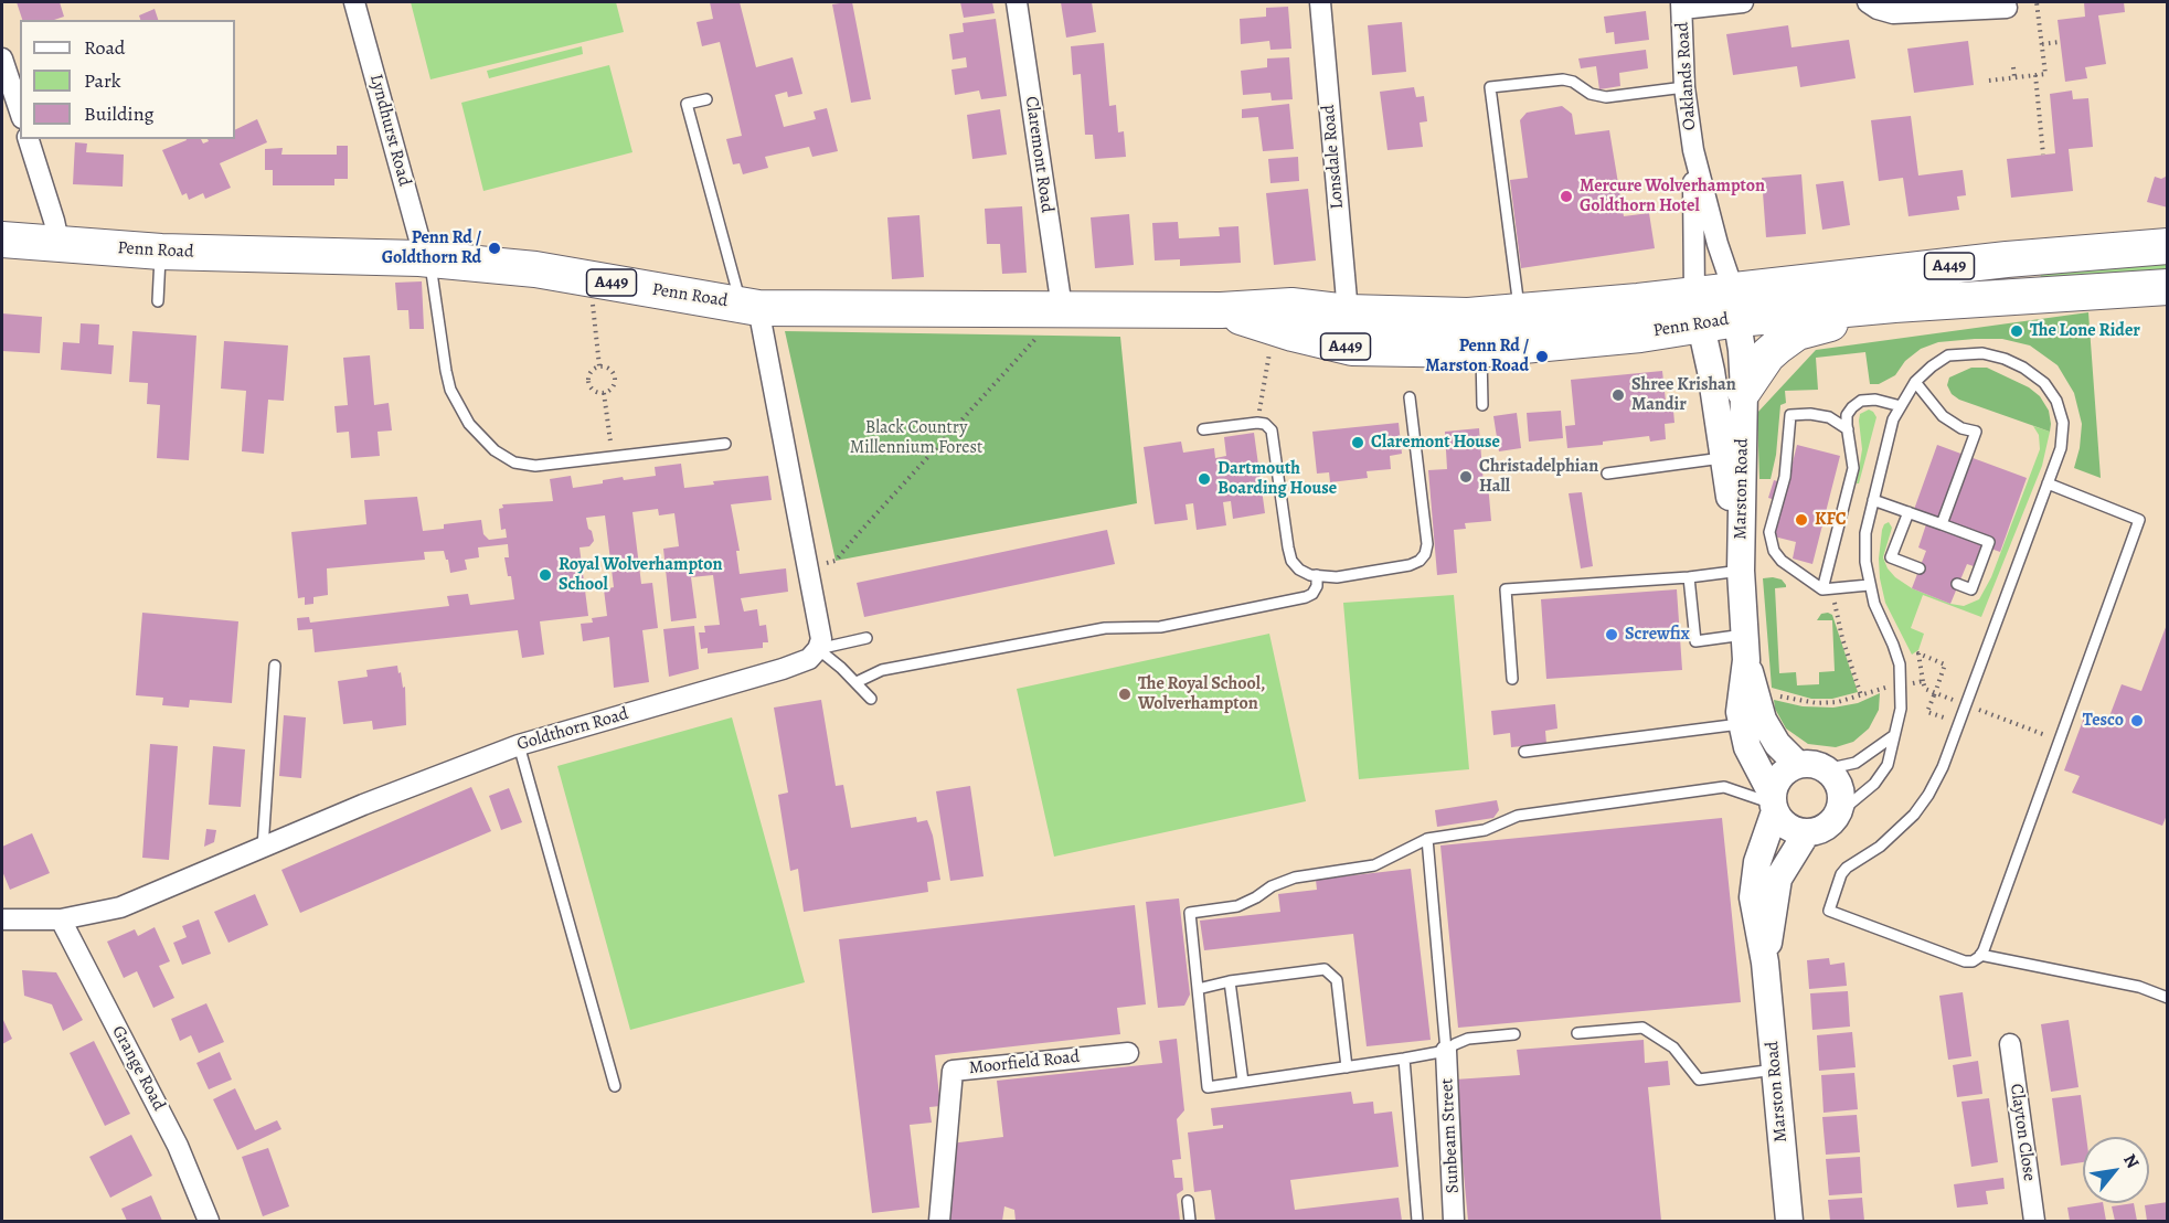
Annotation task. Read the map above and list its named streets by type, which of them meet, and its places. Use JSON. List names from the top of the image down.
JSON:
{
  "streets": {
    "highway": ["Penn Road", "A449"],
    "street": [
      "Oaklands Road",
      "Lyndhurst Road",
      "Claremont Road",
      "Lonsdale Road",
      "Marston Road",
      "Goldthorn Road",
      "Moorfield Road",
      "Grange Road",
      "Clayton Close",
      "Sunbeam Street"
    ]
  },
  "crossings": [
    ["Oaklands Road", "Penn Road"],
    ["Oaklands Road", "Marston Road"],
    ["Lyndhurst Road", "Penn Road"],
    ["Claremont Road", "Penn Road"],
    ["Lonsdale Road", "Penn Road"],
    ["Penn Road", "Marston Road"],
    ["Goldthorn Road", "Grange Road"]
  ],
  "parks": ["Black Country Millennium Forest"],
  "places": [
    "Mercure Wolverhampton Goldthorn Hotel",
    "Penn Rd / Goldthorn Rd",
    "The Lone Rider",
    "Penn Rd / Marston Road",
    "Shree Krishan Mandir",
    "Claremont House",
    "Christadelphian Hall",
    "Dartmouth Boarding House",
    "KFC",
    "Royal Wolverhampton School",
    "Screwfix",
    "The Royal School, Wolverhampton",
    "Tesco"
  ],
  "legend": ["Road", "Park", "Building"],
  "north": "top right"
}
